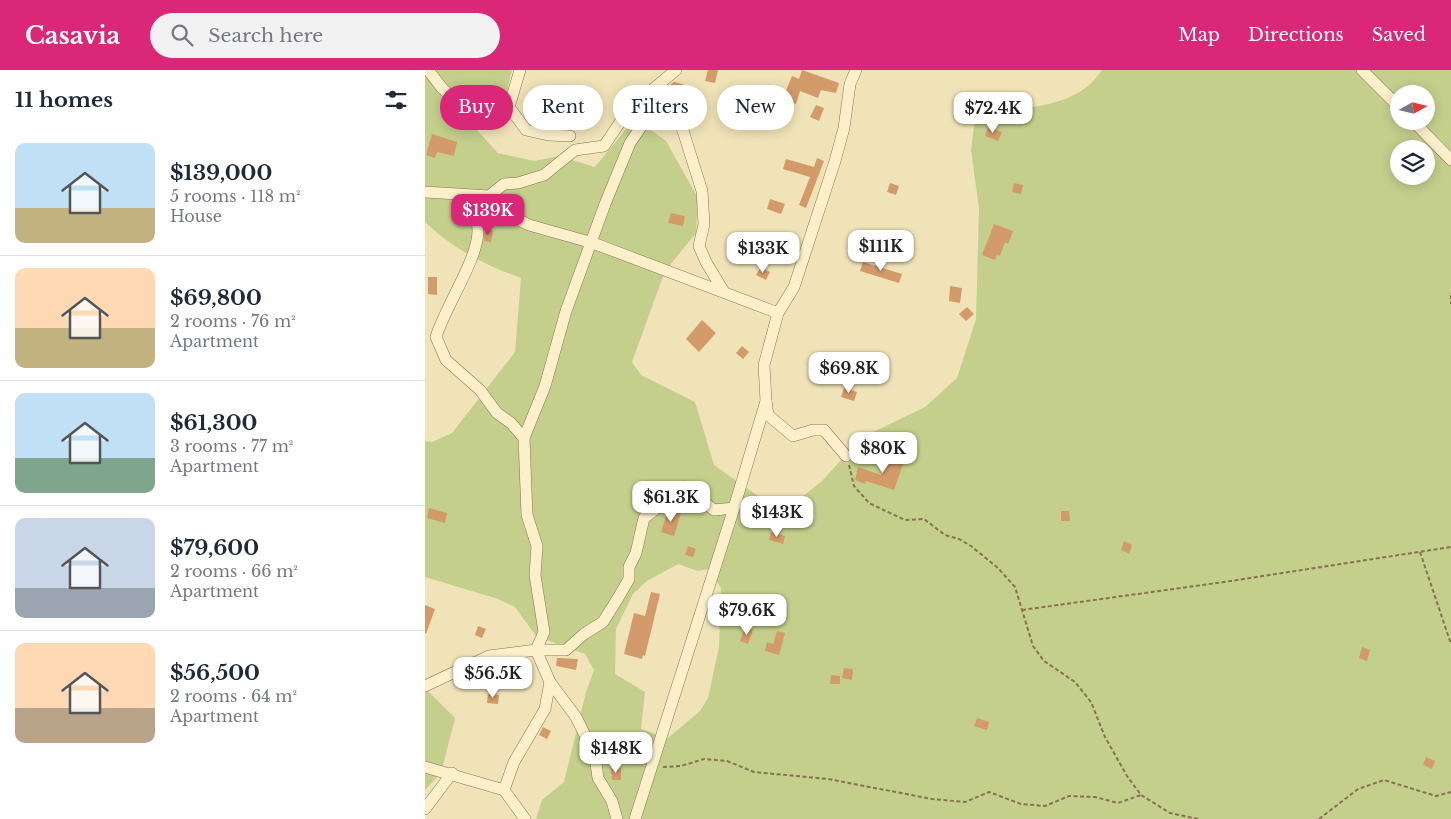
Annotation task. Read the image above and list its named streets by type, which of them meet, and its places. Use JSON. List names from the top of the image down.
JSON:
{
  "north": "right",
  "page": {
    "header": "Casavia",
    "search": "Search here",
    "nav": ["Map", "Directions", "Saved"],
    "heading": "11 homes",
    "chip": [
      "Buy",
      "Rent",
      "Filters",
      "New"
    ],
    "price": [
      "$72.4K",
      "$139K",
      "$111K",
      "$133K",
      "$69.8K",
      "$80K",
      "$61.3K",
      "$143K",
      "$79.6K",
      "$56.5K",
      "$148K"
    ],
    "list": [
      {
        "name": "$139,000",
        "note": "5 rooms · 118 m² · House"
      },
      {
        "name": "$69,800",
        "note": "2 rooms · 76 m² · Apartment"
      },
      {
        "name": "$61,300",
        "note": "3 rooms · 77 m² · Apartment"
      },
      {
        "name": "$79,600",
        "note": "2 rooms · 66 m² · Apartment"
      },
      {
        "name": "$56,500",
        "note": "2 rooms · 64 m² · Apartment"
      }
    ]
  }
}
